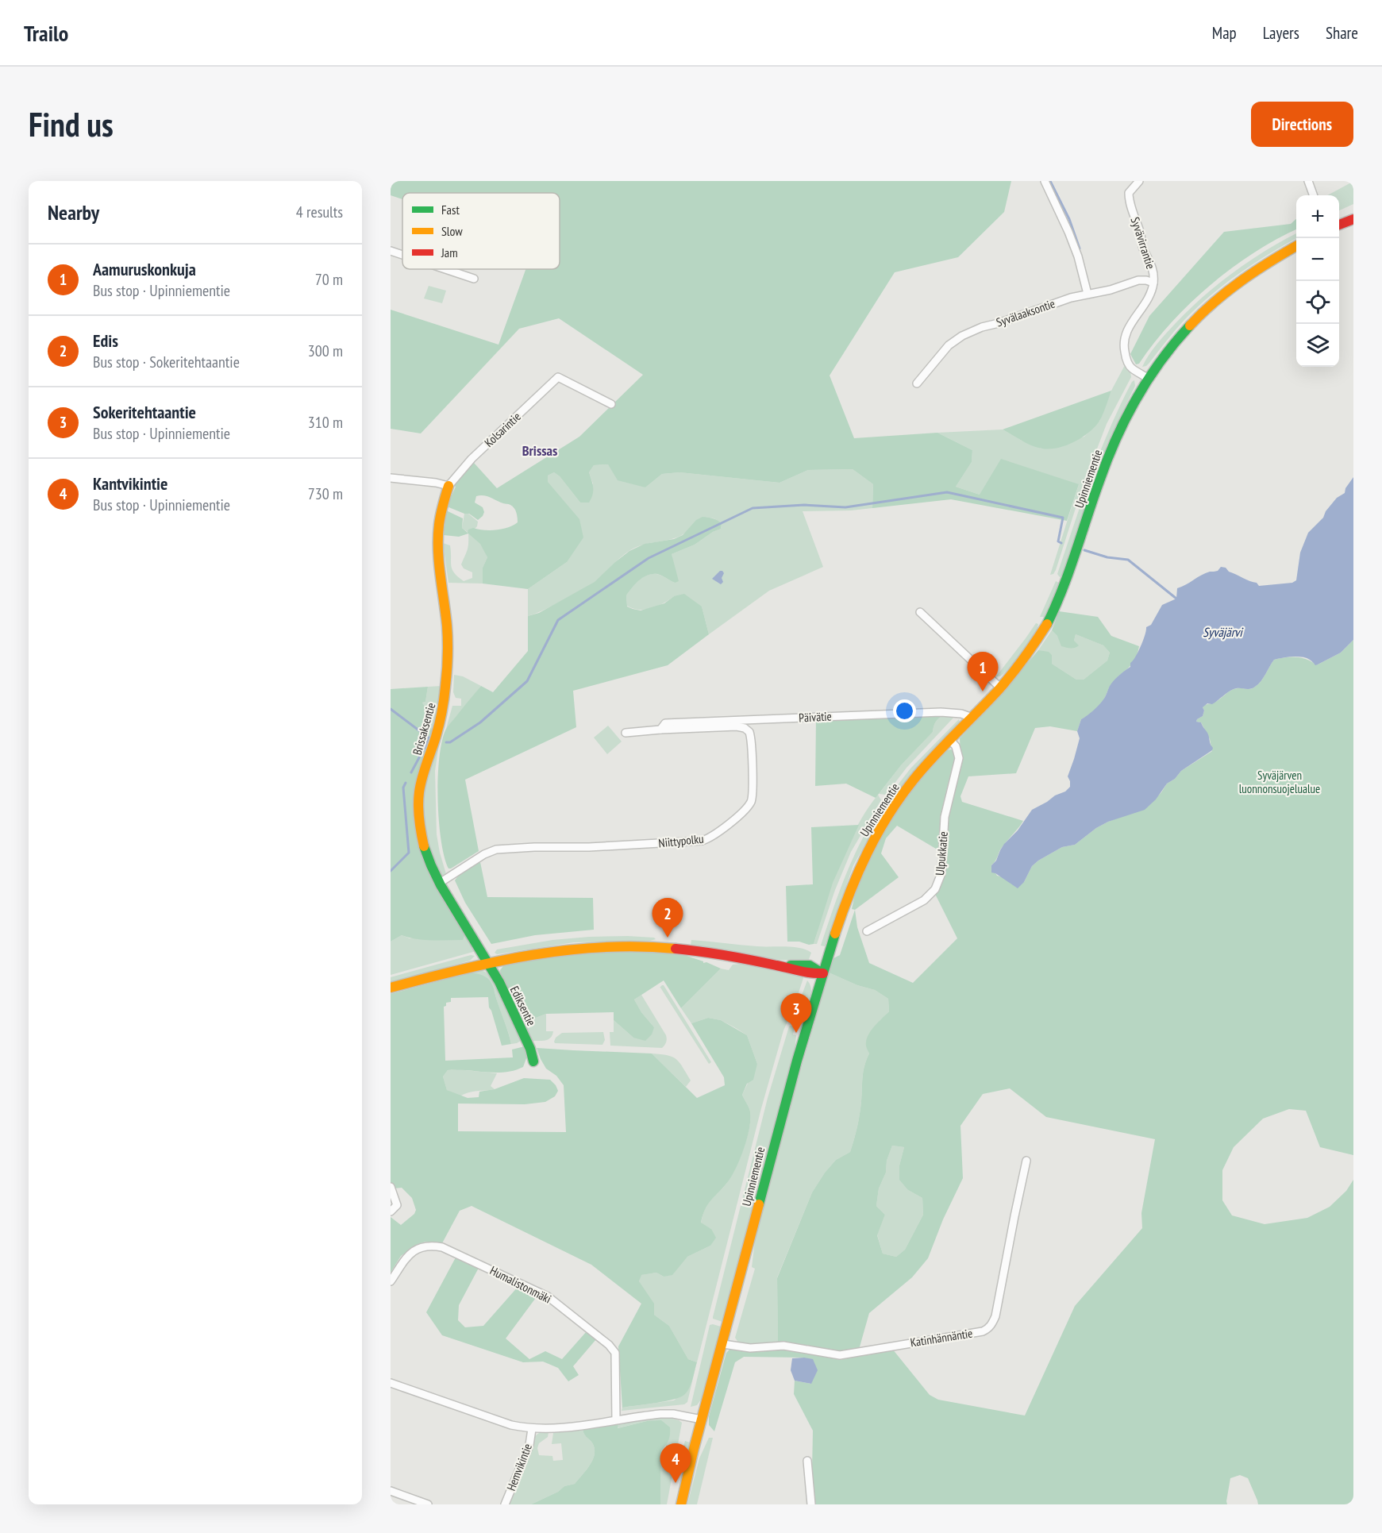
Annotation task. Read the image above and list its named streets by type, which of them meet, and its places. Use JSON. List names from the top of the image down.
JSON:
{
  "streets": {
    "street": [
      "Syvävirrantie",
      "Syvälaaksontie",
      "Kolsarintie",
      "Upinniementie",
      "Päivätie",
      "Brissaksentie",
      "Niittypolku",
      "Ulpukkatie",
      "Ediksentie",
      "Humalistonmäki",
      "Katinhännäntie",
      "Hemvikintie"
    ]
  },
  "crossings": [
    ["Syvävirrantie", "Syvälaaksontie"],
    ["Syvävirrantie", "Upinniementie"],
    ["Kolsarintie", "Brissaksentie"],
    ["Upinniementie", "Päivätie"],
    ["Upinniementie", "Ulpukkatie"],
    ["Upinniementie", "Katinhännäntie"],
    ["Päivätie", "Niittypolku"],
    ["Brissaksentie", "Niittypolku"],
    ["Brissaksentie", "Ediksentie"]
  ],
  "districts": ["Brissas"],
  "water": ["Syväjärvi"],
  "parks": ["Syväjärven luonnonsuojelualue"],
  "legend": ["Fast", "Slow", "Jam"],
  "page": {
    "header": "Trailo",
    "nav": ["Map", "Layers", "Share"],
    "buttons": "Directions",
    "title": "Find us",
    "heading": ["Nearby", "4 results"],
    "map_buttons": ["+", "−"],
    "list": [
      {
        "mark": "1",
        "name": "Aamuruskonkuja",
        "note": "Bus stop · Upinniementie",
        "value": "70 m"
      },
      {
        "mark": "2",
        "name": "Edis",
        "note": "Bus stop · Sokeritehtaantie",
        "value": "300 m"
      },
      {
        "mark": "3",
        "name": "Sokeritehtaantie",
        "note": "Bus stop · Upinniementie",
        "value": "310 m"
      },
      {
        "mark": "4",
        "name": "Kantvikintie",
        "note": "Bus stop · Upinniementie",
        "value": "730 m"
      }
    ],
    "pins": [
      "1",
      "2",
      "3",
      "4"
    ]
  }
}
